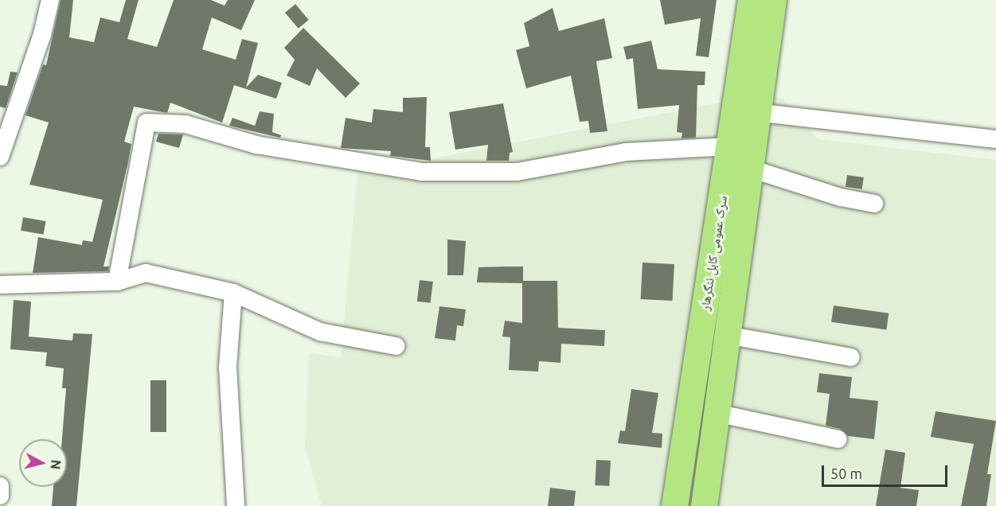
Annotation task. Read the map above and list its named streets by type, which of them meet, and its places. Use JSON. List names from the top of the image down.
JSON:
{
  "streets": {
    "highway": ["سرک عمومی کابل ننگرهار"]
  },
  "scale_bar": "50 m",
  "north": "right"
}
